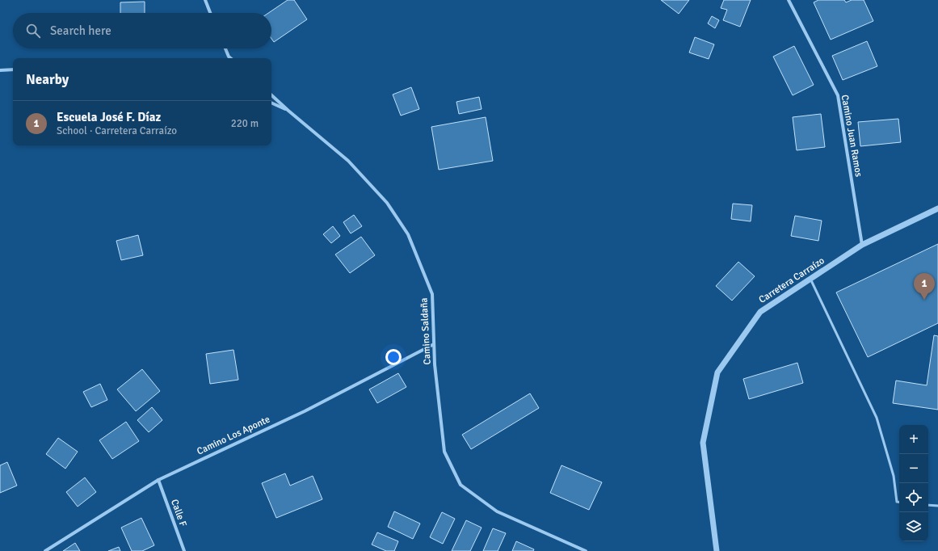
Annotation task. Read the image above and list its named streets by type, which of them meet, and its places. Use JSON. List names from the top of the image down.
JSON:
{
  "streets": {
    "street": [
      "Camino Juan Ramos",
      "Carretera Carraízo",
      "Camino Saldaña",
      "Camino Los Aponte",
      "Calle F"
    ]
  },
  "crossings": [
    ["Camino Juan Ramos", "Carretera Carraízo"],
    ["Camino Saldaña", "Camino Los Aponte"],
    ["Camino Los Aponte", "Calle F"]
  ],
  "page": {
    "search": "Search here",
    "heading": "Nearby",
    "list": [
      {
        "mark": "1",
        "name": "Escuela José F. Díaz",
        "note": "School · Carretera Carraízo",
        "value": "220 m"
      }
    ],
    "pins": "1",
    "map_buttons": ["+", "−"]
  }
}
